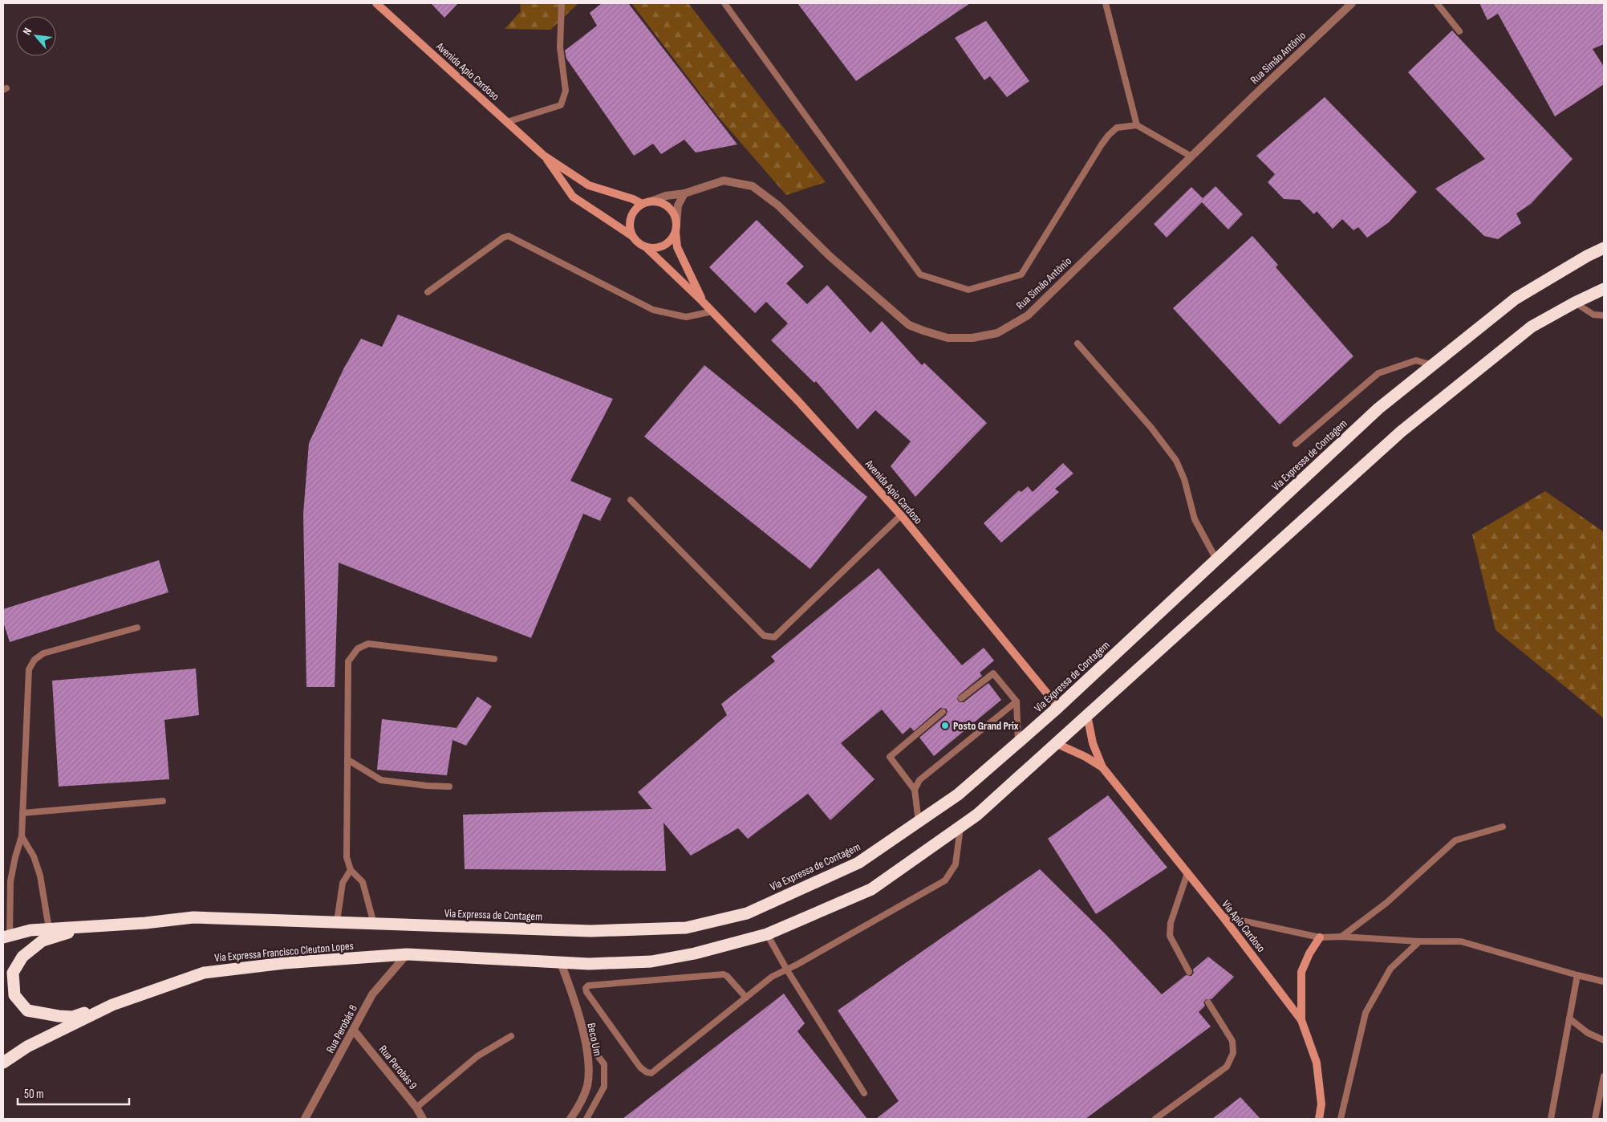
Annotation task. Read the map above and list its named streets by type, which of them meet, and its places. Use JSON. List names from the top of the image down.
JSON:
{
  "streets": {
    "highway": ["Via Expressa de Contagem", "Via Expressa Francisco Cleuton Lopes"],
    "street": [
      "Rua Simão Antônio",
      "Avenida Apio Cardoso",
      "Via Apio Cardoso",
      "Rua Perobás 8",
      "Beco Um",
      "Rua Perobás 9"
    ]
  },
  "crossings": [
    ["Rua Simão Antônio", "Avenida Apio Cardoso"],
    ["Avenida Apio Cardoso", "Via Expressa de Contagem"],
    ["Via Expressa de Contagem", "Via Expressa Francisco Cleuton Lopes"],
    ["Via Expressa Francisco Cleuton Lopes", "Rua Perobás 8"],
    ["Via Expressa Francisco Cleuton Lopes", "Beco Um"],
    ["Rua Perobás 8", "Rua Perobás 9"]
  ],
  "places": ["Posto Grand Prix"],
  "scale_bar": "50 m",
  "north": "top left"
}
